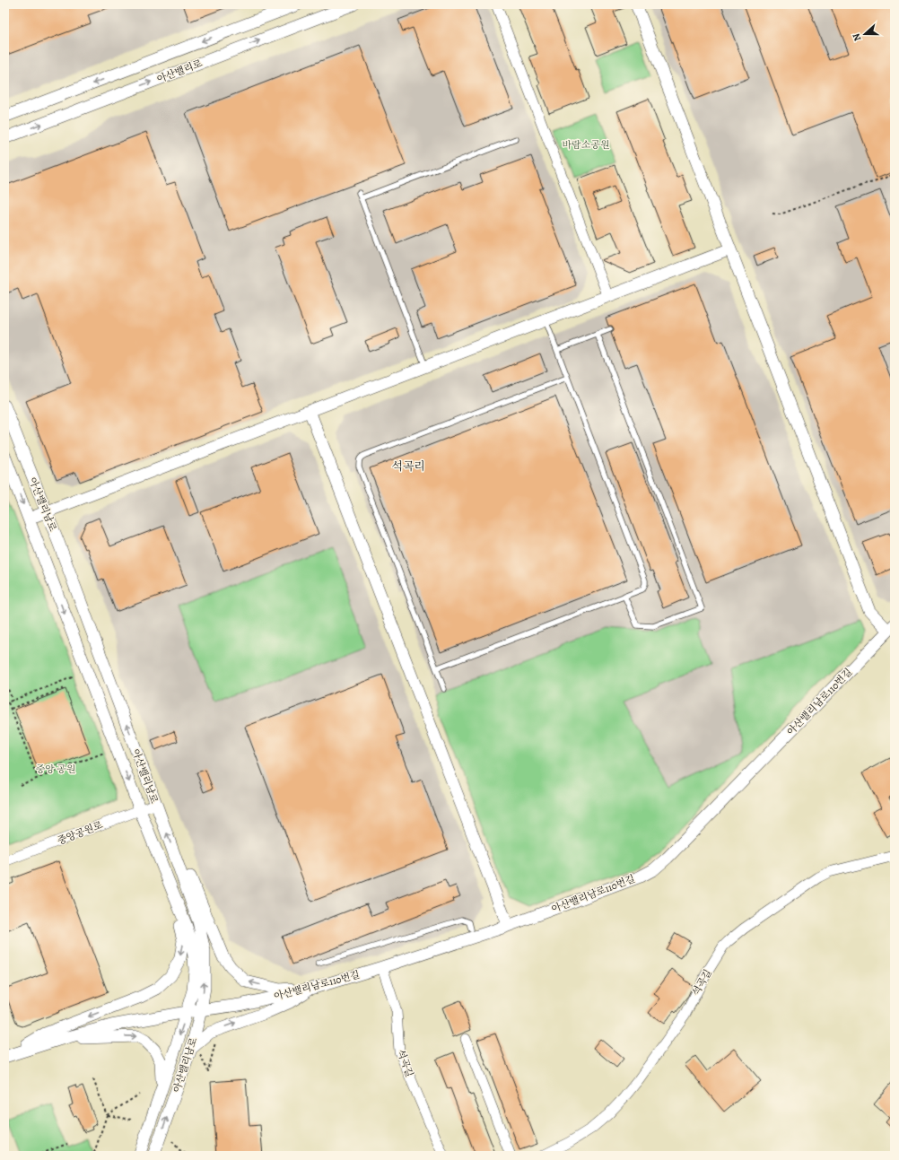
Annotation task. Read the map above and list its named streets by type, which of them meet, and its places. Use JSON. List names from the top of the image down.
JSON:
{
  "streets": {
    "street": [
      "아산밸리로",
      "아산밸리남로",
      "아산밸리남로110번길",
      "중앙공원로",
      "석곡길"
    ]
  },
  "crossings": [
    ["아산밸리남로", "아산밸리남로110번길"],
    ["아산밸리남로", "중앙공원로"],
    ["아산밸리남로110번길", "석곡길"]
  ],
  "districts": ["석곡리"],
  "parks": ["바람소공원", "중앙 공원"],
  "north": "left"
}
